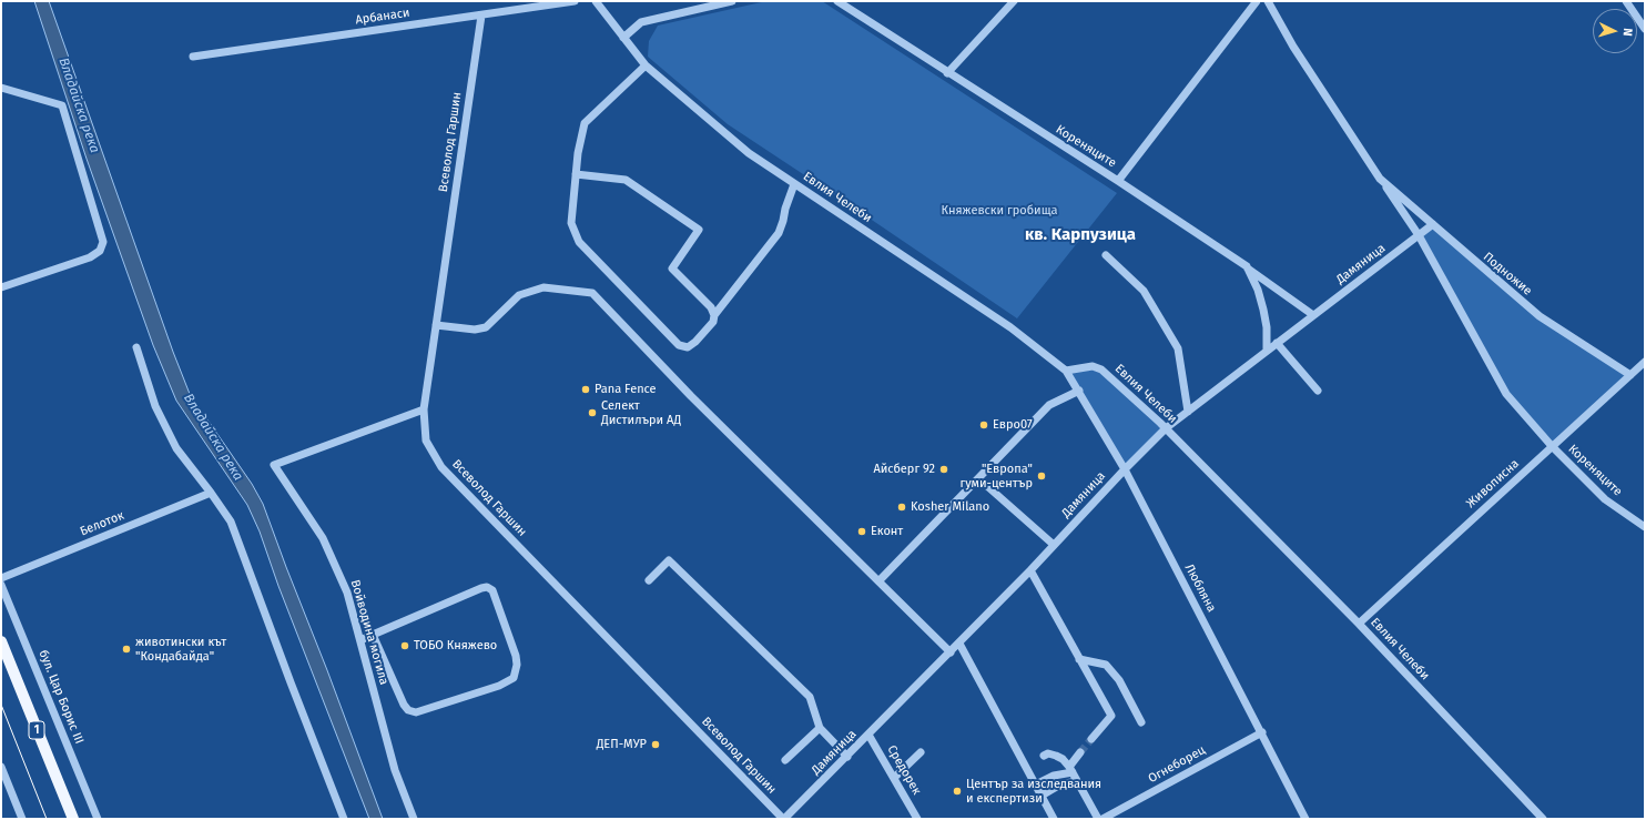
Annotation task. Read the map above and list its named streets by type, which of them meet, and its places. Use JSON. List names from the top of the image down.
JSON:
{
  "streets": {
    "main road": ["1"],
    "street": [
      "Арбанаси",
      "Всеволод Гаршин",
      "Кореняците",
      "Евлия Челеби",
      "Дамяница",
      "Подножие",
      "Живописна",
      "Белоток",
      "Любляна",
      "Войводина могила",
      "бул. Цар Борис III",
      "Огнеборец",
      "Средорек"
    ]
  },
  "crossings": [
    ["Арбанаси", "Всеволод Гаршин"],
    ["Всеволод Гаршин", "Дамяница"],
    ["Всеволод Гаршин", "Войводина могила"],
    ["Кореняците", "Дамяница"],
    ["Кореняците", "Подножие"],
    ["Кореняците", "Живописна"],
    ["Евлия Челеби", "Дамяница"],
    ["Евлия Челеби", "Живописна"],
    ["Евлия Челеби", "Любляна"],
    ["Дамяница", "Подножие"],
    ["Дамяница", "Любляна"],
    ["Дамяница", "Средорек"],
    ["Подножие", "Живописна"],
    ["Любляна", "Огнеборец"]
  ],
  "districts": ["кв. Карпузица"],
  "water": ["Владайска река"],
  "parks": ["Княжевски гробища"],
  "places": [
    "Pana Fence",
    "Селект Дистилъри АД",
    "Евро07",
    "Айсберг 92",
    "\"Европа\" гуми-център",
    "Kosher Milano",
    "Еконт",
    "ТОБО Княжево",
    "животински кът \"Кондабайда\"",
    "ДЕП-МУР",
    "Център за изследвания и експертизи"
  ],
  "north": "right"
}
